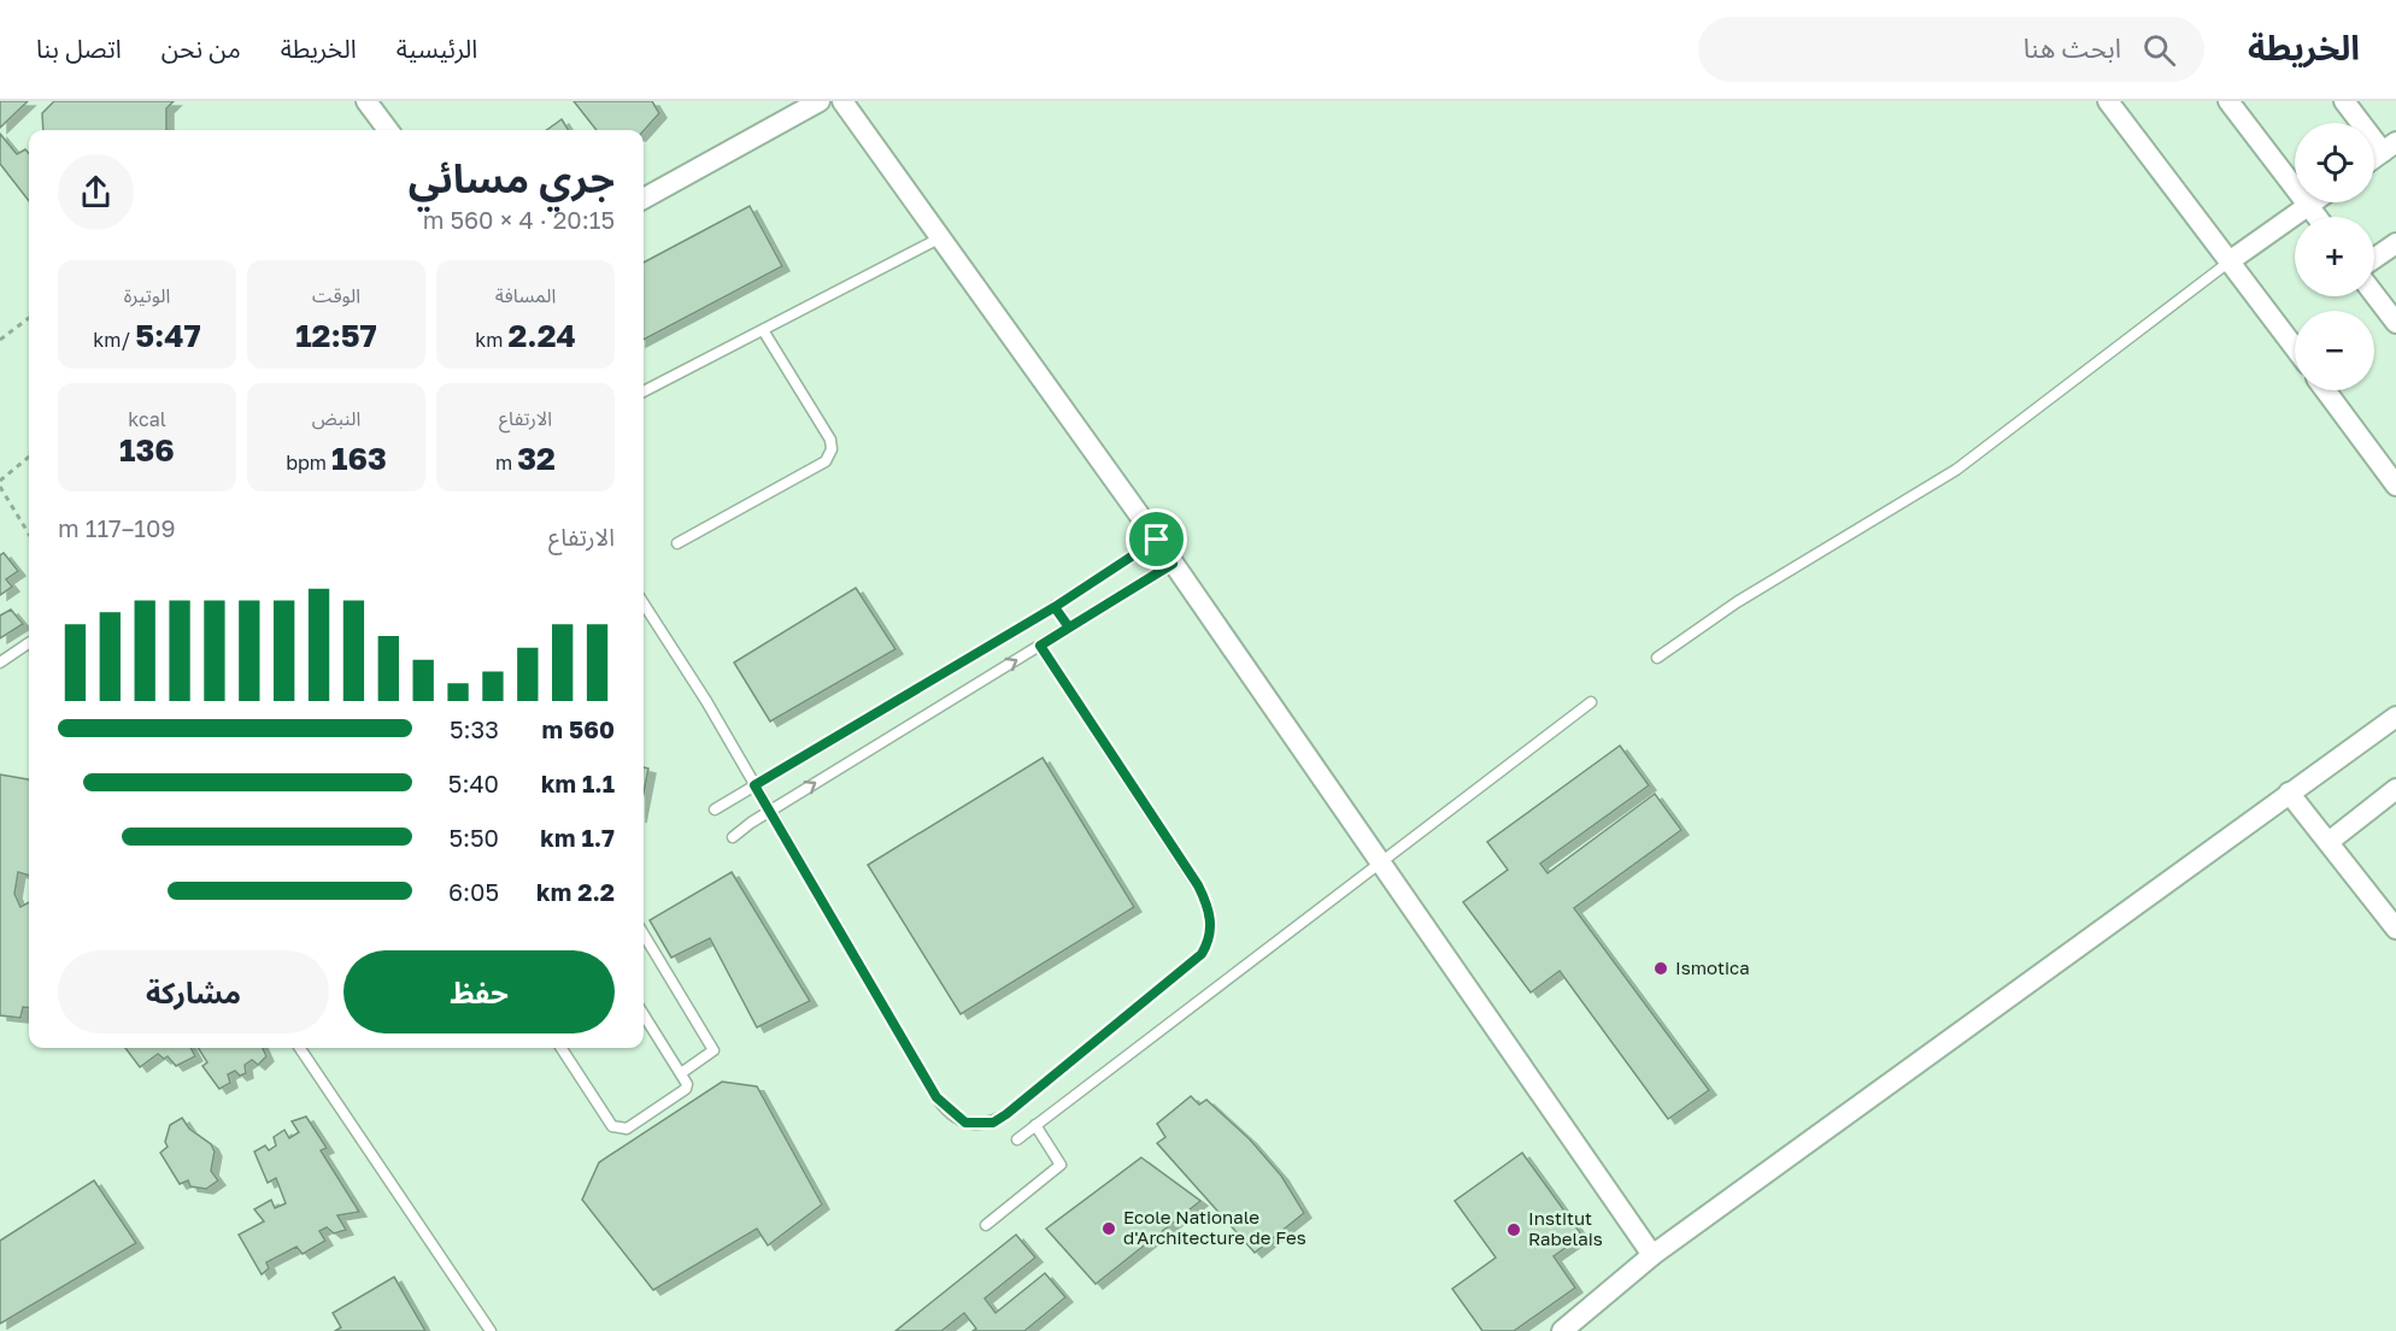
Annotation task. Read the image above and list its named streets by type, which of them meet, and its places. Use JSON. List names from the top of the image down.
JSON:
{
  "places": ["Ismotica", "Ecole Nationale d'Architecture de Fes", "Institut Rabelais"],
  "page": {
    "header": "الخريطة",
    "search": "ابحث هنا",
    "nav": [
      "الرئيسية",
      "الخريطة",
      "من نحن",
      "اتصل بنا"
    ],
    "map_buttons": ["+", "−"],
    "heading": ["جري مسائي", "20:15 · 4 × 560 m"],
    "stats": [
      ["المسافة", "2.24 km"],
      ["الوقت", "12:57"],
      ["الوتيرة", "5:47 /km"],
      ["الارتفاع", "32 m"],
      ["النبض", "163 bpm"],
      ["kcal", "136"]
    ],
    "chart": ["الارتفاع", "109–117 m"],
    "list": [
      {
        "name": "560 m",
        "note": "5:33"
      },
      {
        "name": "1.1 km",
        "note": "5:40"
      },
      {
        "name": "1.7 km",
        "note": "5:50"
      },
      {
        "name": "2.2 km",
        "note": "6:05"
      }
    ],
    "buttons": ["حفظ", "مشاركة"]
  }
}
